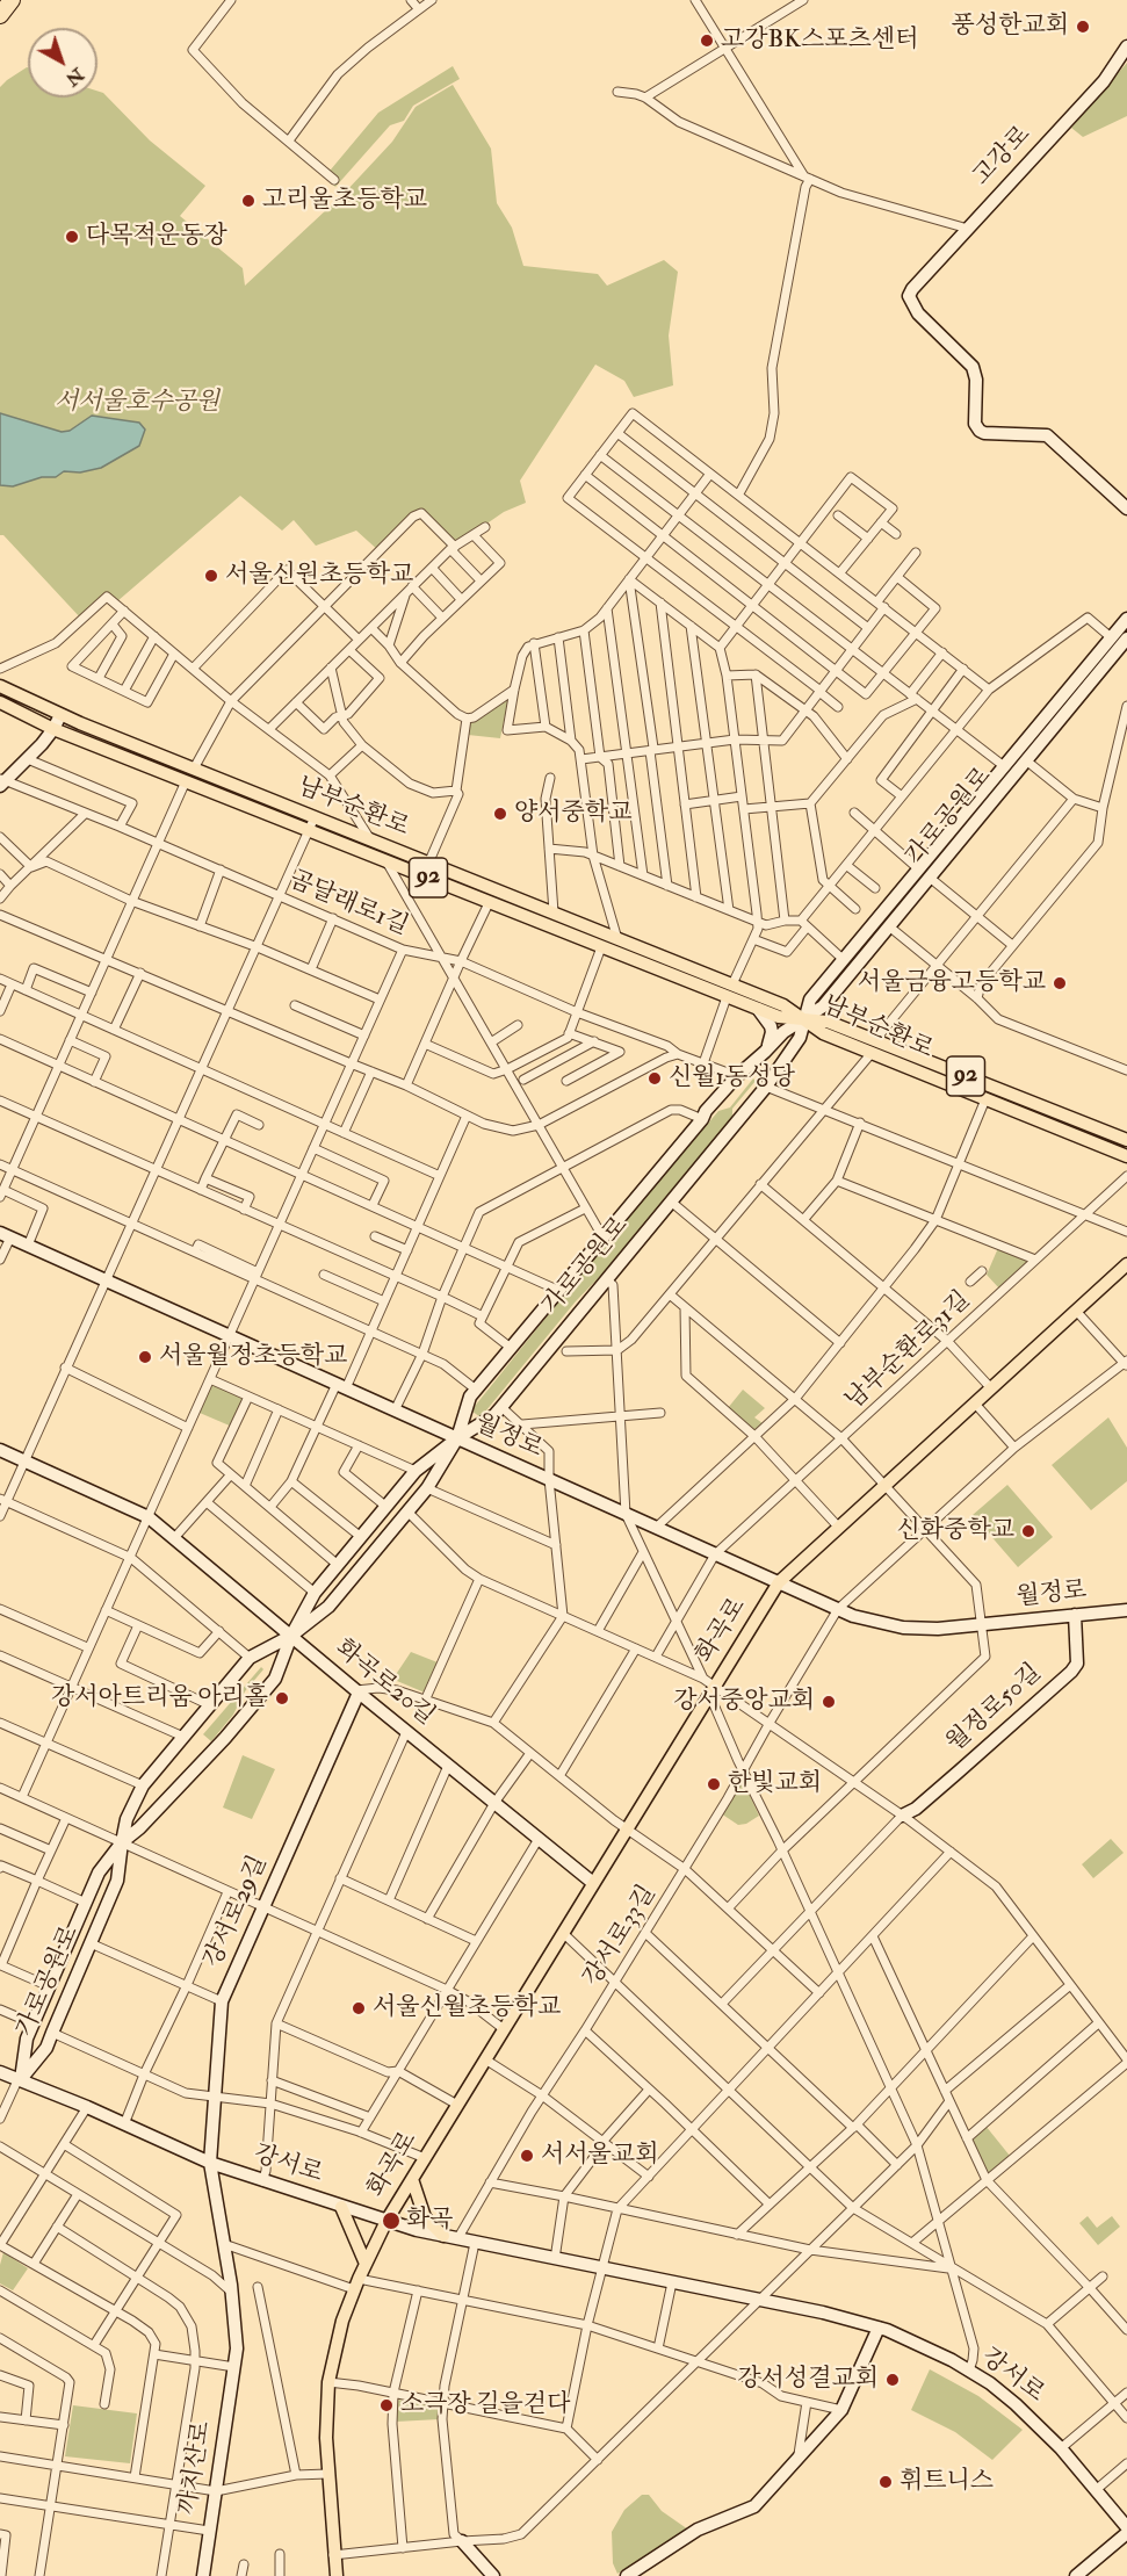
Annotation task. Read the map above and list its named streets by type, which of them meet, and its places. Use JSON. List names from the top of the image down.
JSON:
{
  "streets": {
    "main road": [
      "고강로",
      "남부순환로",
      "가로공원로",
      "92",
      "월정로",
      "화곡로",
      "화곡로20길",
      "월정로50길",
      "강서로29길",
      "강서로",
      "까치산로"
    ],
    "street": ["곰달래로1길", "남부순환로31길", "강서로33길"]
  },
  "crossings": [
    ["남부순환로", "가로공원로"],
    ["가로공원로", "곰달래로1길"],
    ["가로공원로", "월정로"],
    ["가로공원로", "화곡로20길"],
    ["가로공원로", "강서로"],
    ["남부순환로31길", "월정로"],
    ["월정로", "화곡로"],
    ["월정로", "월정로50길"],
    ["월정로", "강서로33길"],
    ["화곡로", "화곡로20길"],
    ["화곡로", "강서로"],
    ["화곡로20길", "강서로29길"],
    ["강서로29길", "강서로"],
    ["강서로29길", "까치산로"],
    ["강서로33길", "강서로"],
    ["강서로", "까치산로"]
  ],
  "parks": ["서서울호수공원"],
  "places": [
    "풍성한교회",
    "고강BK스포츠센터",
    "고리울초등학교",
    "다목적운동장",
    "서울신원초등학교",
    "양서중학교",
    "서울금융고등학교",
    "신월1동성당",
    "서울월정초등학교",
    "신화중학교",
    "강서아트리움 아리홀",
    "강서중앙교회",
    "한빛교회",
    "서울신월초등학교",
    "서서울교회",
    "화곡",
    "강서성결교회",
    "소극장 길을걷다",
    "휘트니스"
  ],
  "north": "bottom right"
}
